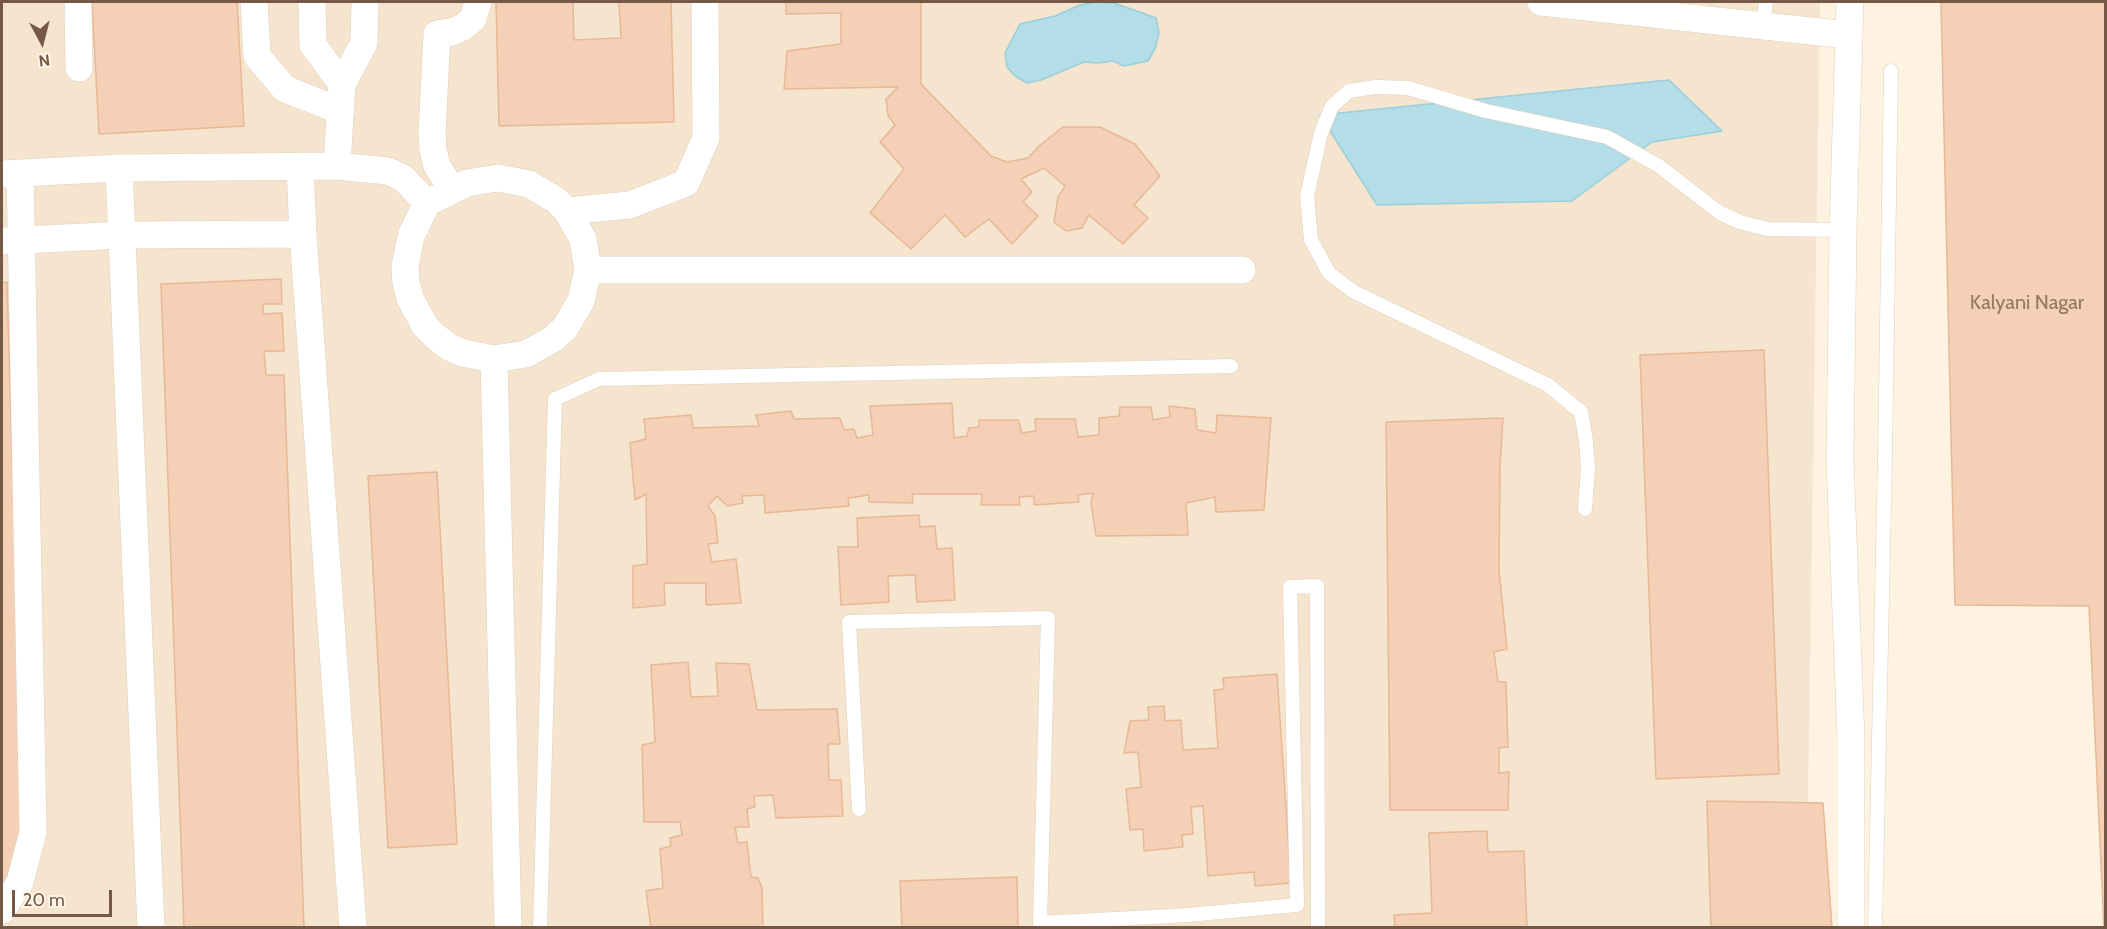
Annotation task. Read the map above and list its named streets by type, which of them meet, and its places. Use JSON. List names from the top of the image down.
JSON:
{
  "house_numbers": ["Kalyani Nagar"],
  "scale_bar": "20 m",
  "north": "bottom"
}
